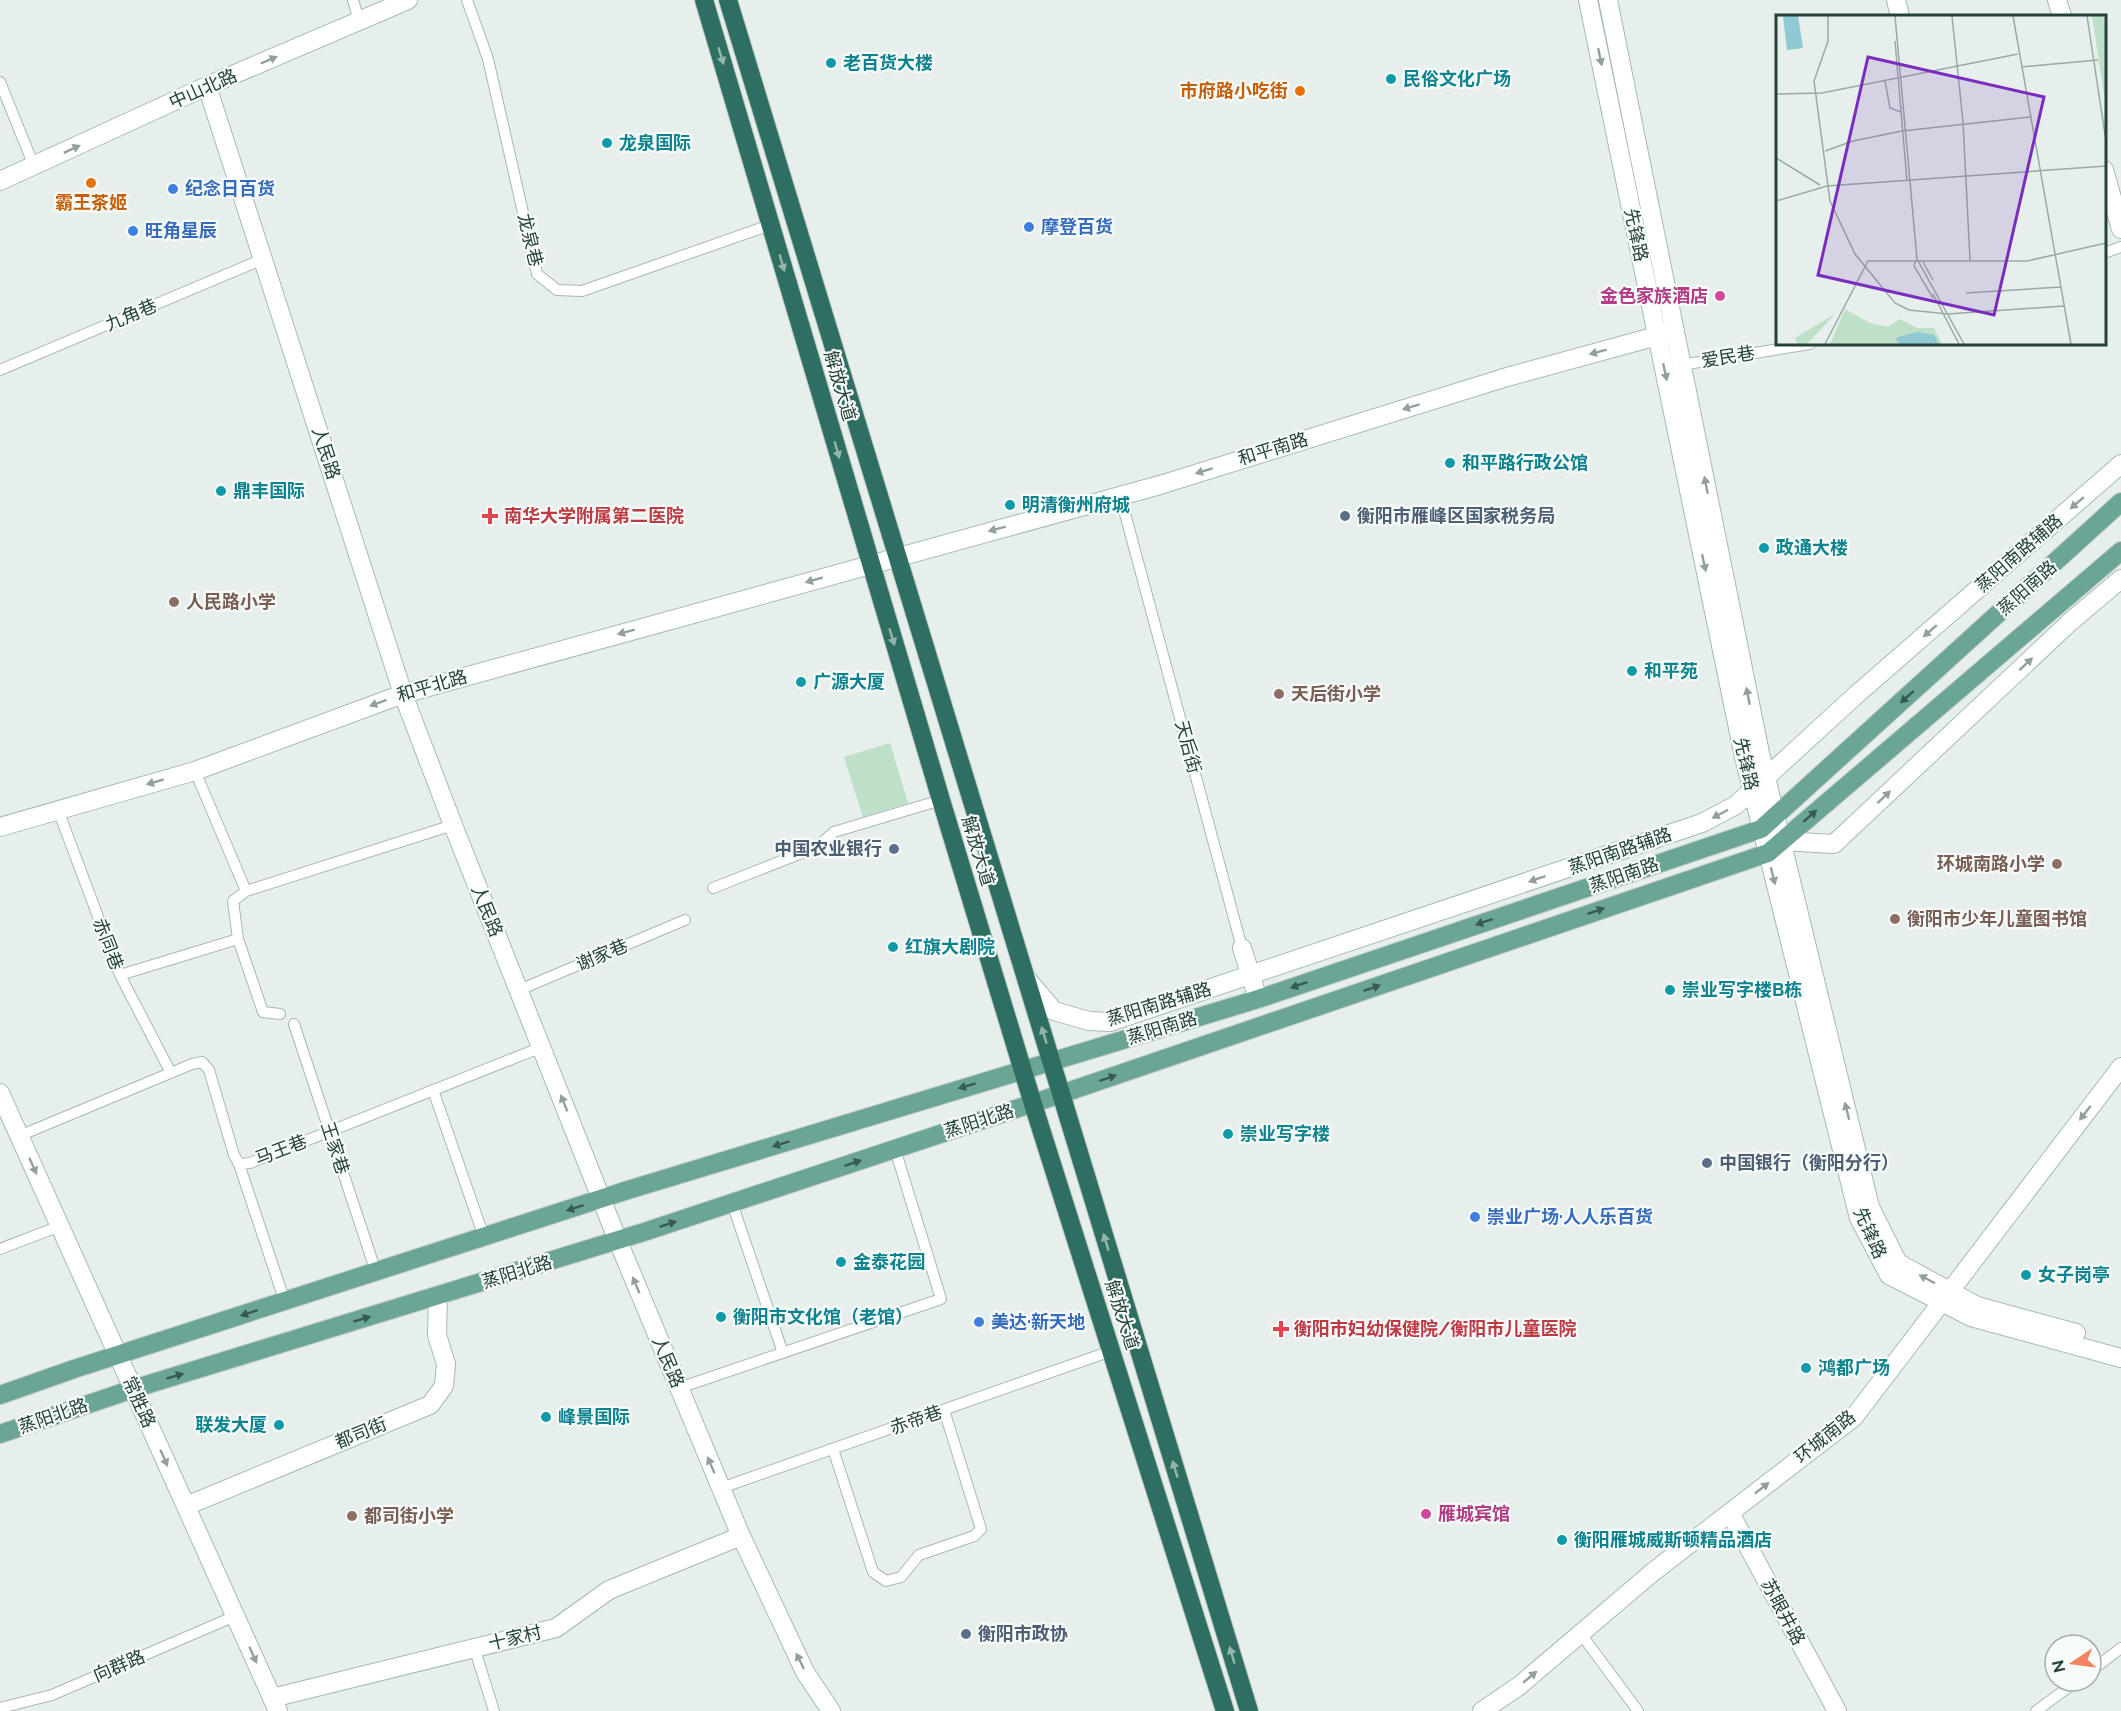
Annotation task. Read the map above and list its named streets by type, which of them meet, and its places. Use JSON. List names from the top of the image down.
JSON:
{
  "streets": {
    "highway": ["解放大道"],
    "main road": ["蒸阳南路", "蒸阳北路"],
    "street": [
      "中山北路",
      "先锋路",
      "和平南路",
      "人民路",
      "蒸阳南路辅路",
      "和平北路",
      "天后街",
      "常胜路",
      "都司街",
      "环城南路",
      "苏眼井路",
      "十家村"
    ],
    "lane": [
      "龙泉巷",
      "九角巷",
      "爱民巷",
      "赤同巷",
      "谢家巷",
      "王家巷",
      "马王巷",
      "赤帝巷",
      "向群路"
    ]
  },
  "crossings": [
    ["中山北路", "人民路"],
    ["先锋路", "爱民巷"],
    ["先锋路", "和平南路"],
    ["先锋路", "蒸阳南路辅路"],
    ["先锋路", "蒸阳南路"],
    ["先锋路", "环城南路"],
    ["龙泉巷", "解放大道"],
    ["九角巷", "人民路"],
    ["解放大道", "和平南路"],
    ["解放大道", "蒸阳南路辅路"],
    ["解放大道", "蒸阳南路"],
    ["解放大道", "和平北路"],
    ["解放大道", "蒸阳北路"],
    ["解放大道", "赤帝巷"],
    ["和平南路", "和平北路"],
    ["和平南路", "天后街"],
    ["人民路", "和平北路"],
    ["人民路", "谢家巷"],
    ["人民路", "蒸阳北路"],
    ["人民路", "马王巷"],
    ["人民路", "赤帝巷"],
    ["人民路", "十家村"],
    ["蒸阳南路辅路", "天后街"],
    ["蒸阳南路", "天后街"],
    ["蒸阳南路", "蒸阳北路"],
    ["和平北路", "赤同巷"],
    ["赤同巷", "马王巷"],
    ["蒸阳北路", "王家巷"],
    ["蒸阳北路", "常胜路"],
    ["蒸阳北路", "都司街"],
    ["王家巷", "马王巷"],
    ["马王巷", "常胜路"],
    ["常胜路", "都司街"],
    ["常胜路", "十家村"],
    ["常胜路", "向群路"],
    ["环城南路", "苏眼井路"]
  ],
  "one_way": [
    "中山北路",
    "和平南路",
    "人民路",
    "和平北路",
    "常胜路"
  ],
  "places": {
    "other": [
      "老百货大楼",
      "民俗文化广场",
      "市府路小吃街",
      "龙泉国际",
      "霸王茶姬",
      "纪念日百货",
      "摩登百货",
      "旺角星辰",
      "金色家族酒店",
      "和平路行政公馆",
      "鼎丰国际",
      "明清衡州府城",
      "衡阳市雁峰区国家税务局",
      "政通大楼",
      "人民路小学",
      "和平苑",
      "广源大厦",
      "天后街小学",
      "中国农业银行",
      "环城南路小学",
      "衡阳市少年儿童图书馆",
      "红旗大剧院",
      "崇业写字楼B栋",
      "崇业写字楼",
      "中国银行（衡阳分行）",
      "崇业广场·人人乐百货",
      "金泰花园",
      "女子岗亭",
      "衡阳市文化馆（老馆）",
      "美达·新天地",
      "鸿都广场",
      "峰景国际",
      "联发大厦",
      "雁城宾馆",
      "都司街小学",
      "衡阳雁城威斯顿精品酒店",
      "衡阳市政协"
    ],
    "health": ["南华大学附属第二医院", "衡阳市妇幼保健院/衡阳市儿童医院"]
  },
  "north": "left"
}
